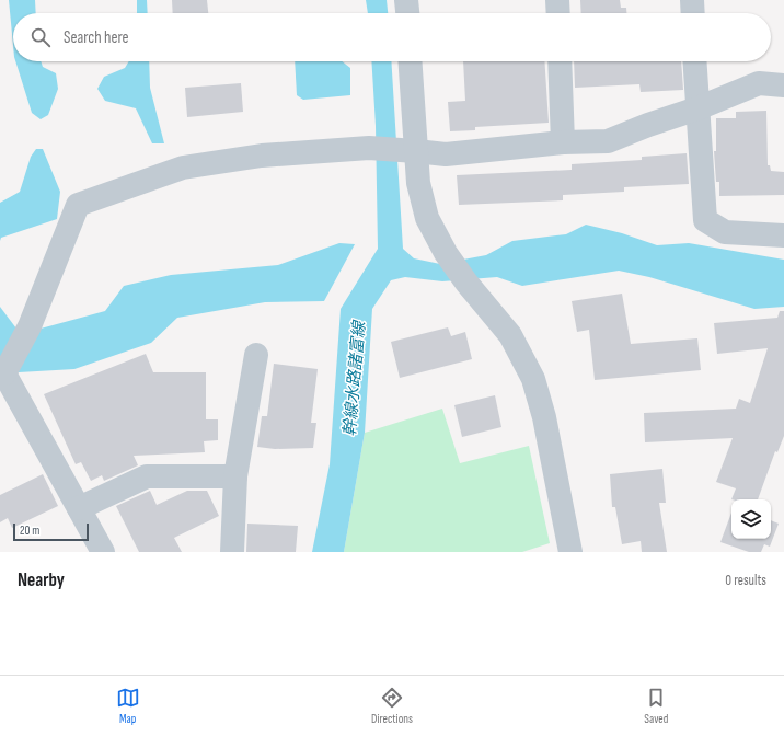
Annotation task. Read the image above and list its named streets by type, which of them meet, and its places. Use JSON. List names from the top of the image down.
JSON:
{
  "water": ["幹線水路諸富線"],
  "scale_bar": "20 m",
  "page": {
    "search": "Search here",
    "scale": "20 m",
    "heading": ["Nearby", "0 results"],
    "nav": ["Map", "Directions", "Saved"]
  }
}
